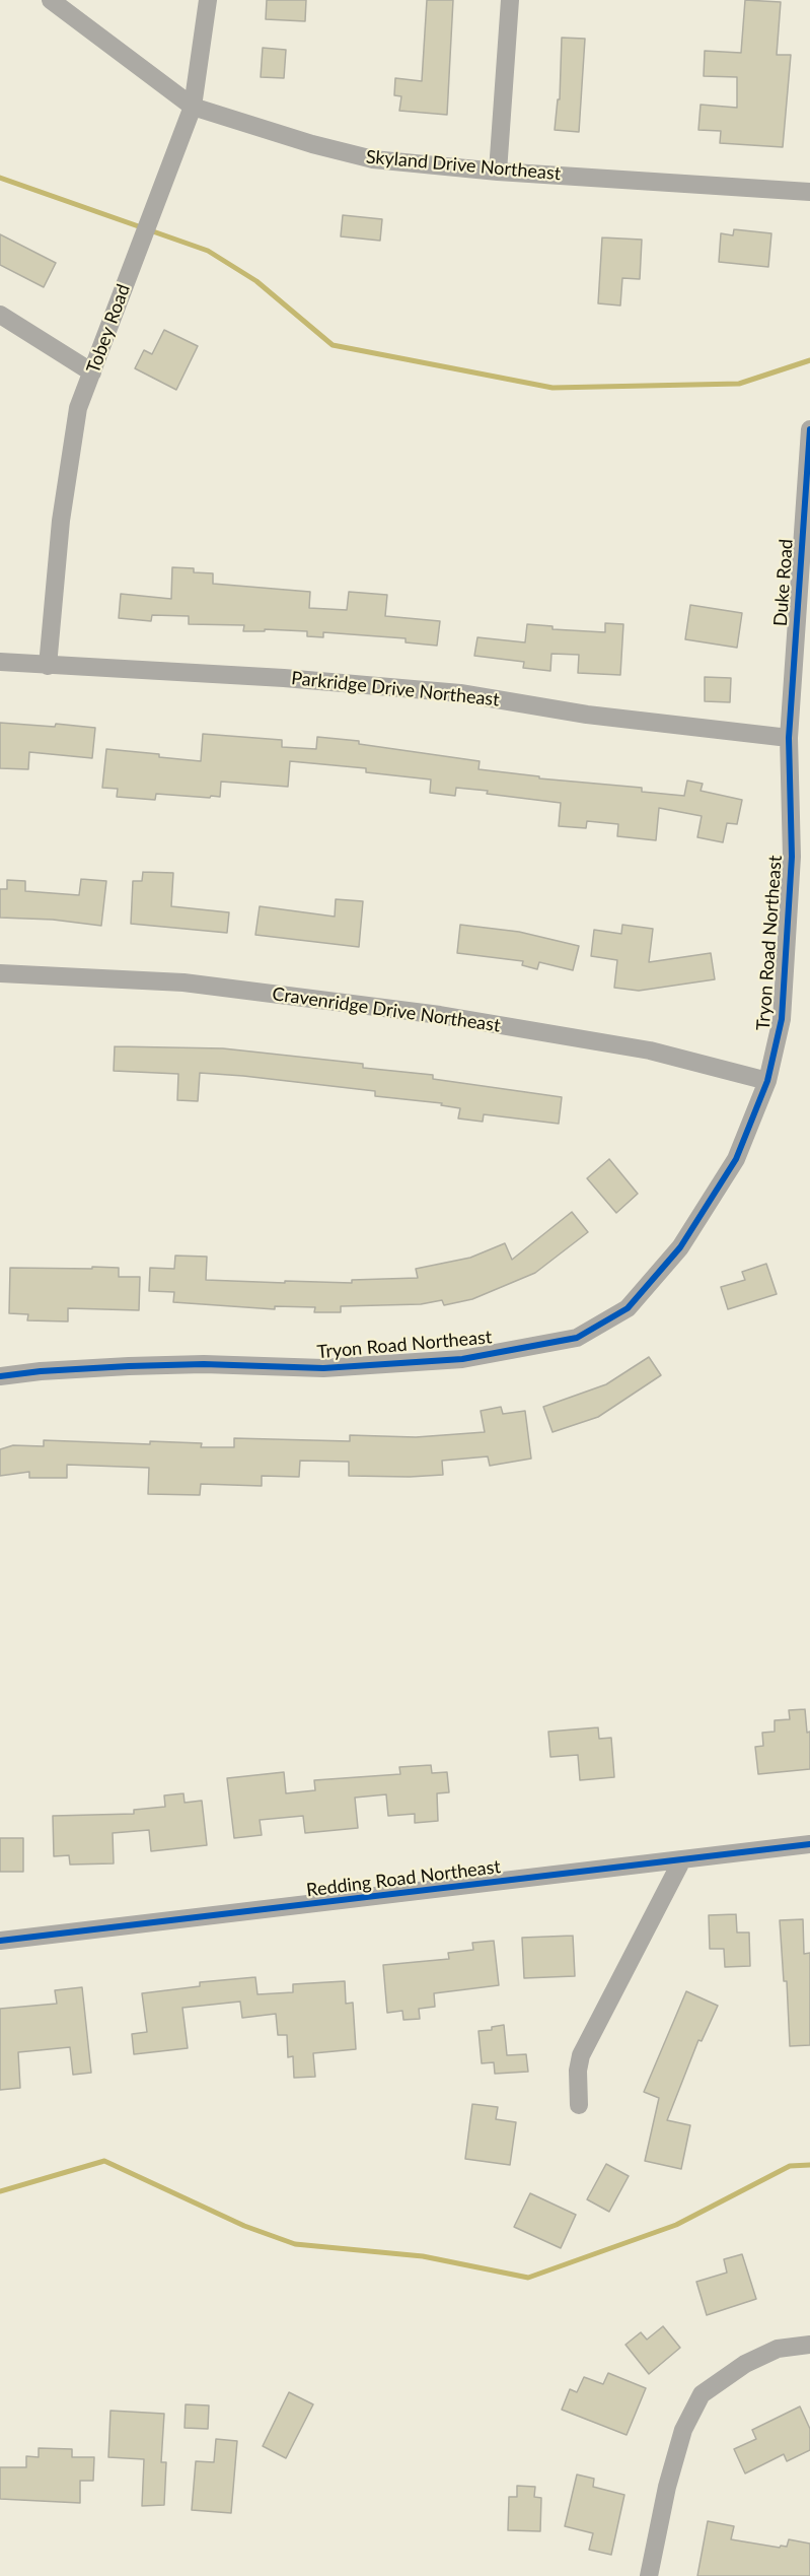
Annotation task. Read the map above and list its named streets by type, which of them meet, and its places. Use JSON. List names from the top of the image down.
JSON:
{
  "streets": {
    "street": [
      "Skyland Drive Northeast",
      "Tobey Road",
      "Duke Road",
      "Parkridge Drive Northeast",
      "Tryon Road Northeast",
      "Cravenridge Drive Northeast",
      "Redding Road Northeast"
    ]
  },
  "crossings": [
    ["Skyland Drive Northeast", "Tobey Road"],
    ["Tobey Road", "Parkridge Drive Northeast"],
    ["Duke Road", "Parkridge Drive Northeast"],
    ["Duke Road", "Tryon Road Northeast"],
    ["Parkridge Drive Northeast", "Tryon Road Northeast"],
    ["Tryon Road Northeast", "Cravenridge Drive Northeast"]
  ]
}
